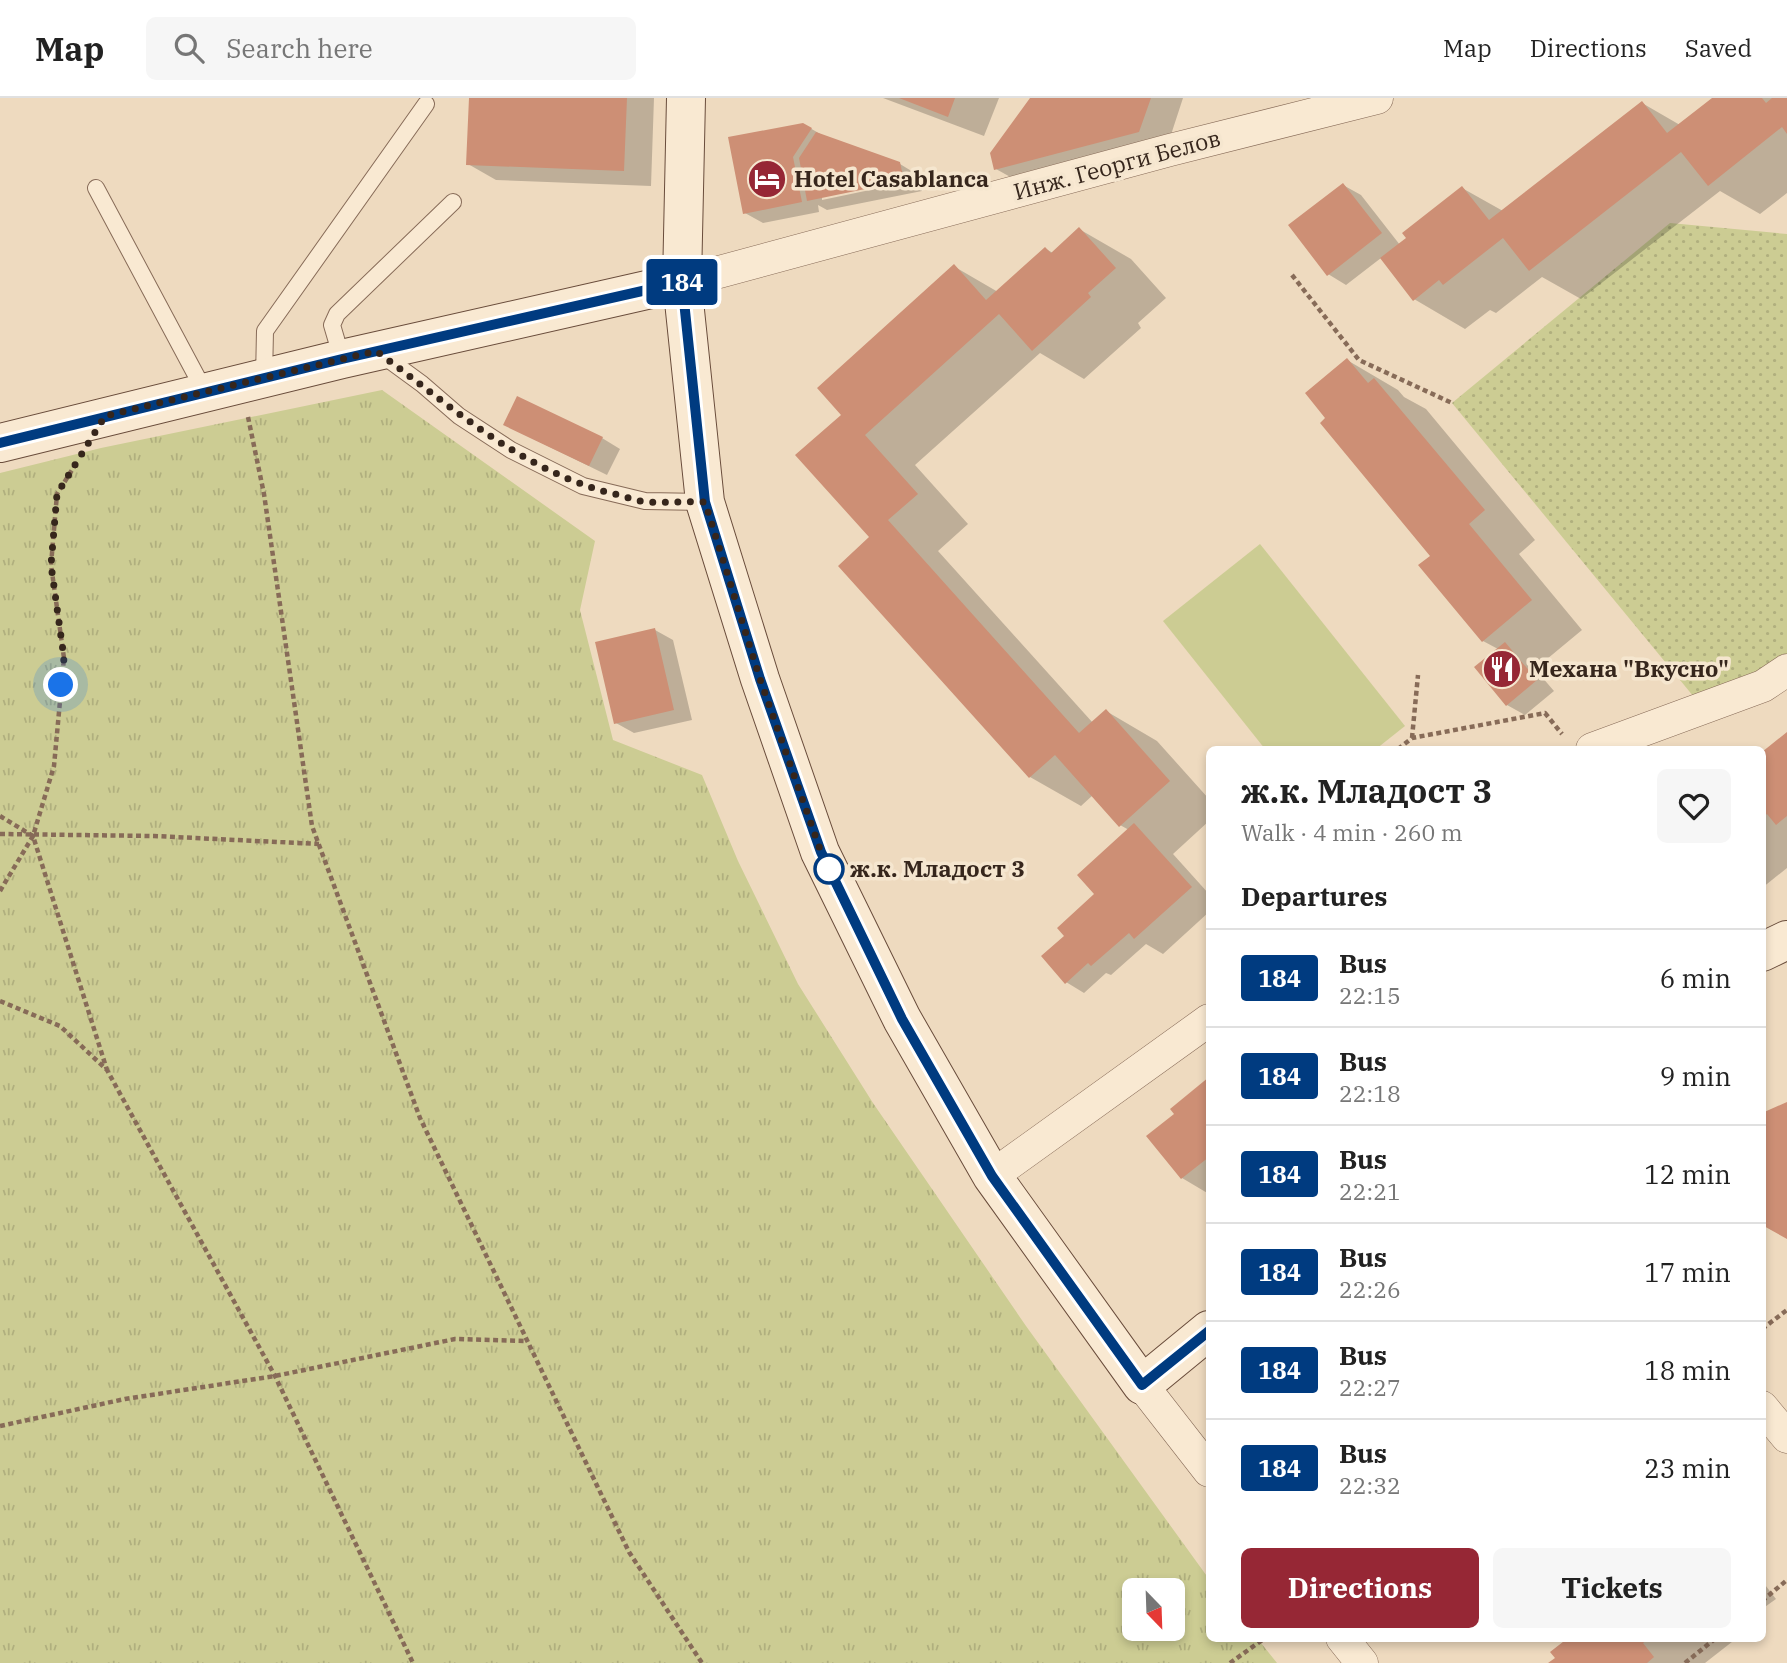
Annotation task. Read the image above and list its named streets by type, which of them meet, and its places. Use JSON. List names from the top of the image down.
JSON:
{
  "streets": {
    "street": ["Инж. Георги Белов"]
  },
  "places": {
    "hotel": ["Hotel Casablanca"],
    "restaurant": ["Механа \"Вкусно\""],
    "other": ["ж.к. Младост 3"]
  },
  "lines": ["bus line 184"],
  "north": "bottom right",
  "page": {
    "header": "Map",
    "search": "Search here",
    "nav": ["Map", "Directions", "Saved"],
    "on_map": "184",
    "heading": [
      ["ж.к. Младост 3", "Walk · 4 min · 260 m"],
      "Departures"
    ],
    "list": [
      {
        "mark": "184",
        "name": "Bus",
        "note": "22:15",
        "value": "6 min"
      },
      {
        "mark": "184",
        "name": "Bus",
        "note": "22:18",
        "value": "9 min"
      },
      {
        "mark": "184",
        "name": "Bus",
        "note": "22:21",
        "value": "12 min"
      },
      {
        "mark": "184",
        "name": "Bus",
        "note": "22:26",
        "value": "17 min"
      },
      {
        "mark": "184",
        "name": "Bus",
        "note": "22:27",
        "value": "18 min"
      },
      {
        "mark": "184",
        "name": "Bus",
        "note": "22:32",
        "value": "23 min"
      }
    ],
    "buttons": ["Directions", "Tickets"]
  }
}
